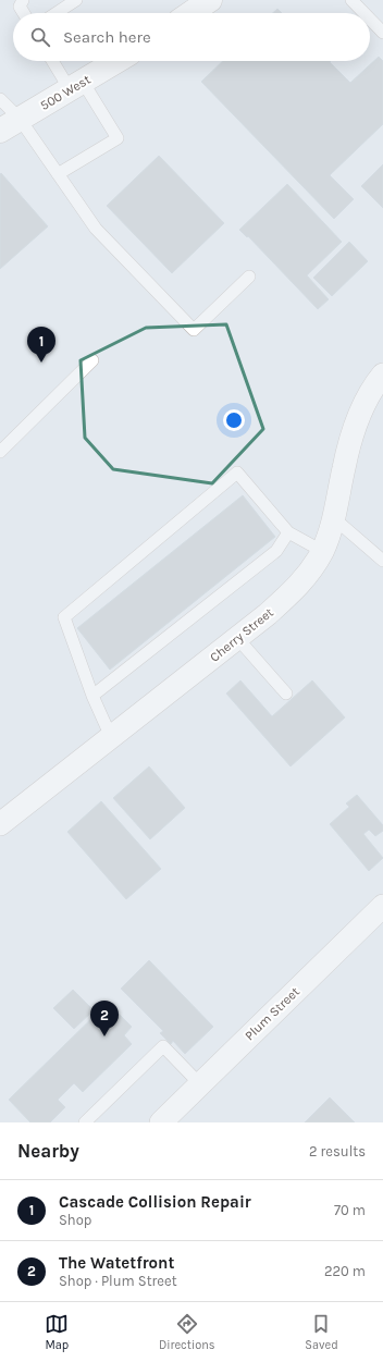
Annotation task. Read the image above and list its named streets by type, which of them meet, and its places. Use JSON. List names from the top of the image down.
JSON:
{
  "streets": {
    "main road": ["500 West"],
    "street": ["Cherry Street", "Plum Street"]
  },
  "page": {
    "search": "Search here",
    "pins": ["1", "2"],
    "heading": ["Nearby", "2 results"],
    "list": [
      {
        "mark": "1",
        "name": "Cascade Collision Repair",
        "note": "Shop",
        "value": "70 m"
      },
      {
        "mark": "2",
        "name": "The Watetfront",
        "note": "Shop · Plum Street",
        "value": "220 m"
      }
    ],
    "nav": ["Map", "Directions", "Saved"]
  }
}
